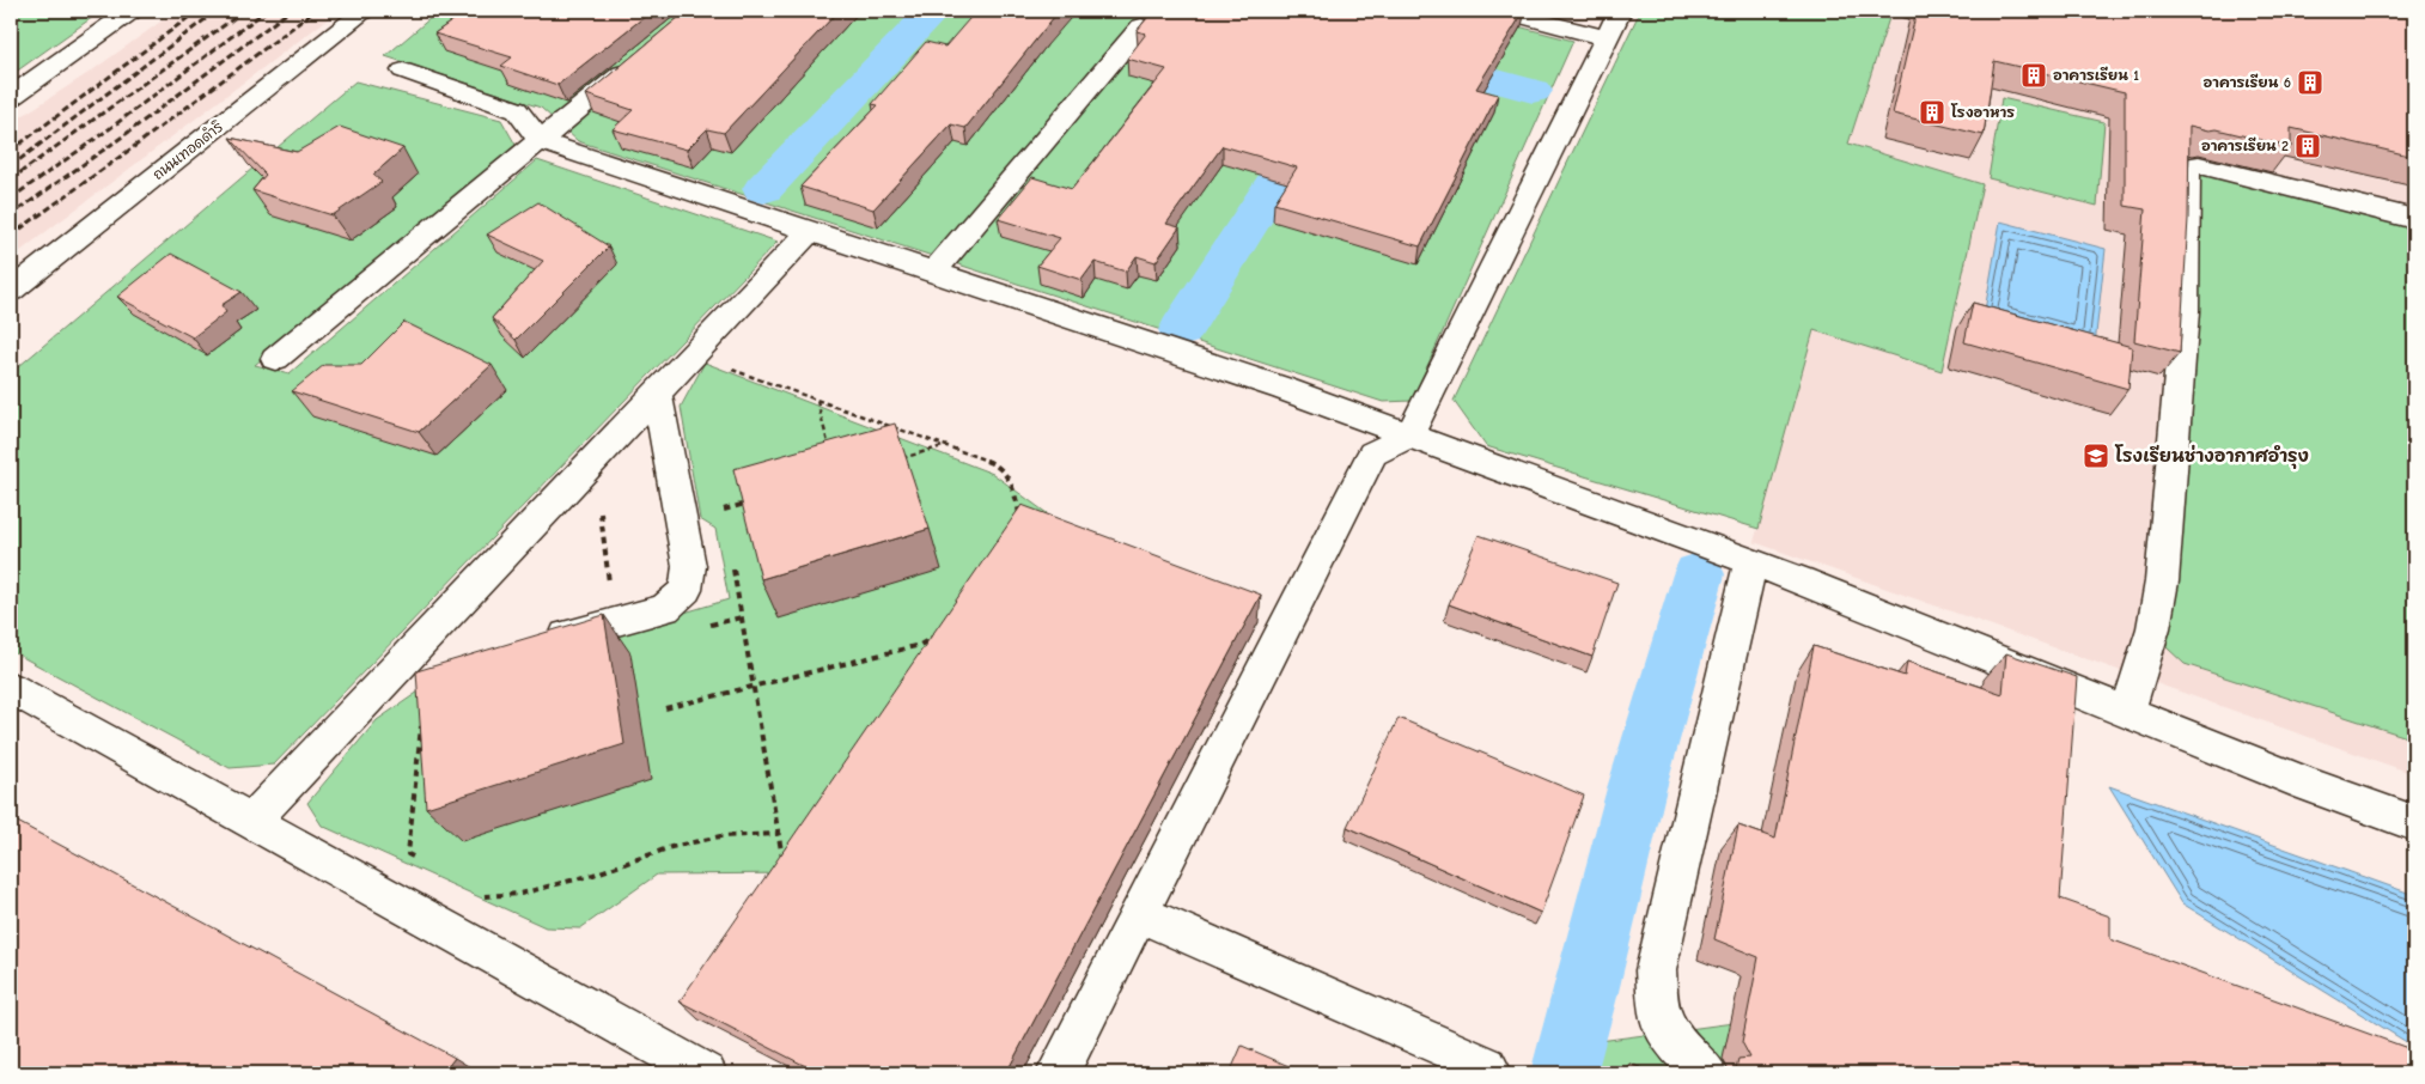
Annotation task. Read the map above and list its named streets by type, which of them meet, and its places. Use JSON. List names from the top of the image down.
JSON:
{
  "streets": {
    "street": ["ถนนเทอดดำริ"]
  },
  "places": {
    "building": [
      "อาคารเรียน 1",
      "อาคารเรียน 6",
      "โรงอาหาร",
      "อาคารเรียน 2"
    ],
    "school or university": ["โรงเรียนช่างอากาศอำรุง"]
  }
}
